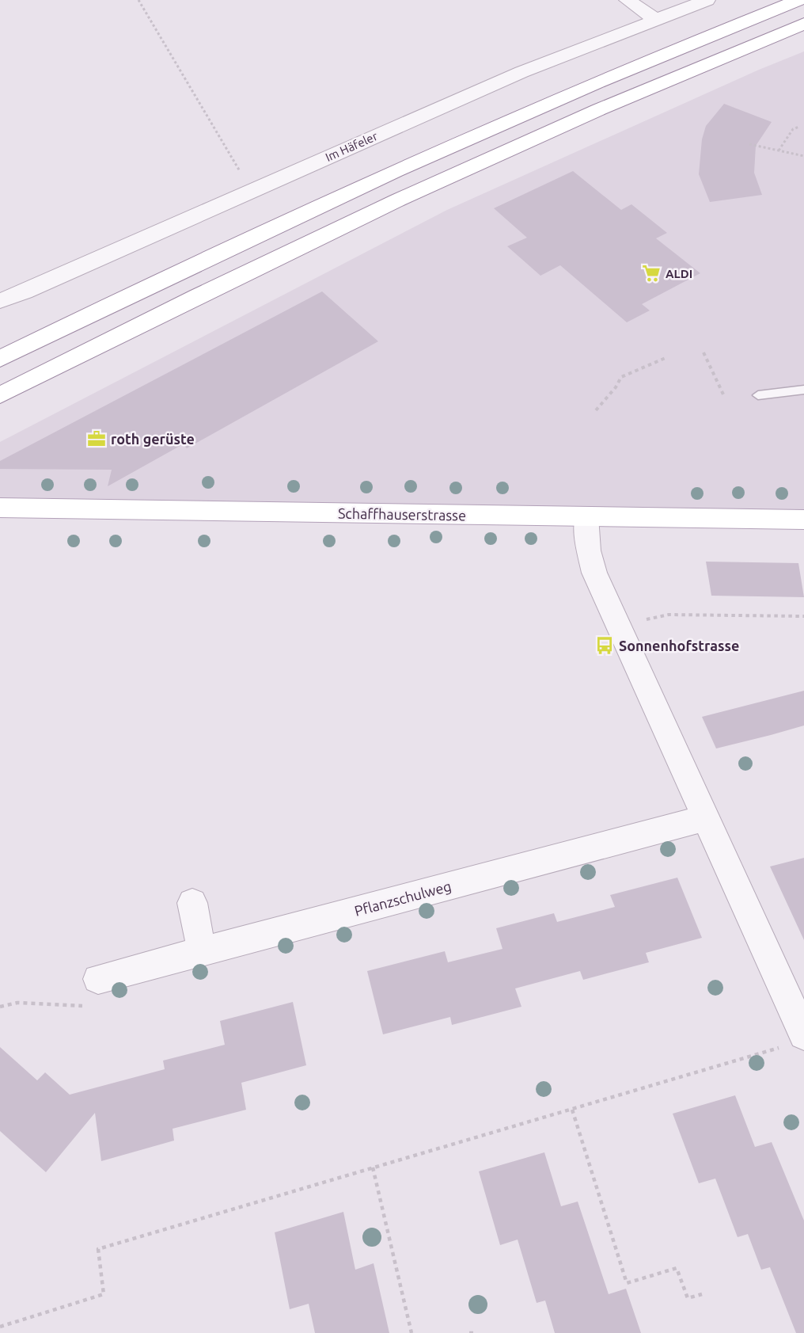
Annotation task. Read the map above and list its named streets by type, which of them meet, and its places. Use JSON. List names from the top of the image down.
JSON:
{
  "streets": {
    "main road": ["Schaffhauserstrasse"],
    "street": ["Im Häfeler", "Pflanzschulweg"]
  },
  "places": {
    "supermarket": ["ALDI"],
    "office": ["roth gerüste"],
    "bus stop": ["Sonnenhofstrasse"]
  }
}
